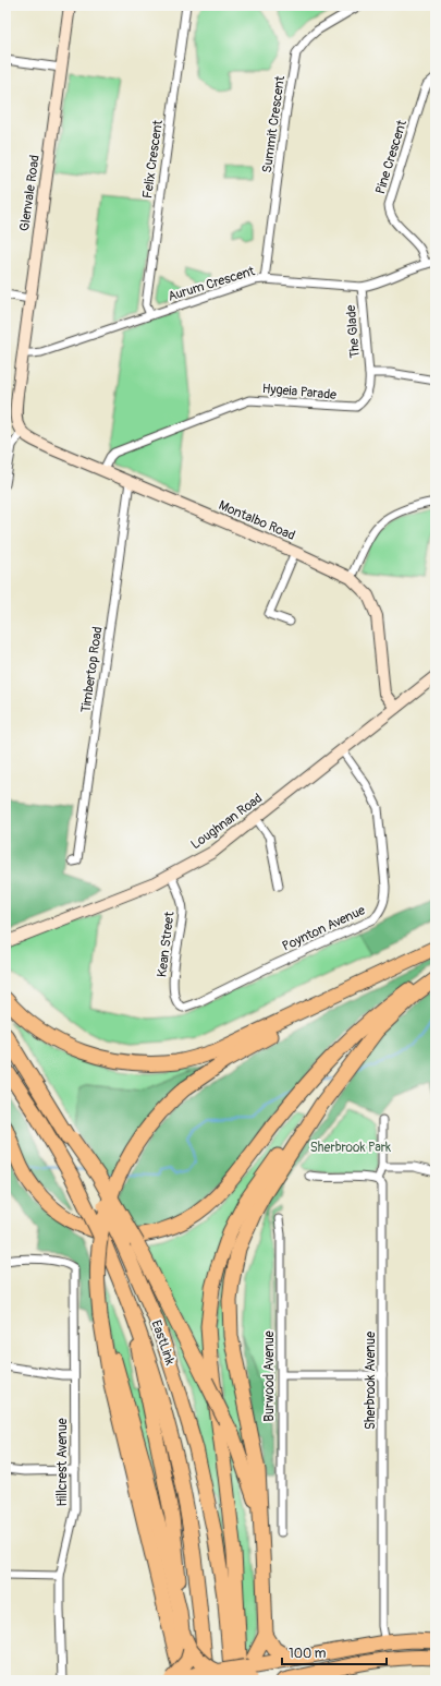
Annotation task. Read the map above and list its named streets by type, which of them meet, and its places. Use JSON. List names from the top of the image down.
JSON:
{
  "streets": {
    "highway": ["EastLink"],
    "street": [
      "Summit Crescent",
      "Pine Crescent",
      "Felix Crescent",
      "Glenvale Road",
      "Aurum Crescent",
      "The Glade",
      "Hygeia Parade",
      "Montalbo Road",
      "Timbertop Road",
      "Loughnan Road",
      "Poynton Avenue",
      "Kean Street",
      "Burwood Avenue",
      "Sherbrook Avenue",
      "Hillcrest Avenue"
    ]
  },
  "crossings": [
    ["Summit Crescent", "Aurum Crescent"],
    ["Pine Crescent", "Aurum Crescent"],
    ["Felix Crescent", "Aurum Crescent"],
    ["Glenvale Road", "Aurum Crescent"],
    ["Glenvale Road", "Montalbo Road"],
    ["Aurum Crescent", "The Glade"],
    ["The Glade", "Hygeia Parade"],
    ["Hygeia Parade", "Montalbo Road"],
    ["Montalbo Road", "Timbertop Road"],
    ["Montalbo Road", "Loughnan Road"],
    ["Loughnan Road", "Poynton Avenue"],
    ["Loughnan Road", "Kean Street"],
    ["Poynton Avenue", "Kean Street"]
  ],
  "parks": ["Sherbrook Park"],
  "scale_bar": "100 m"
}
